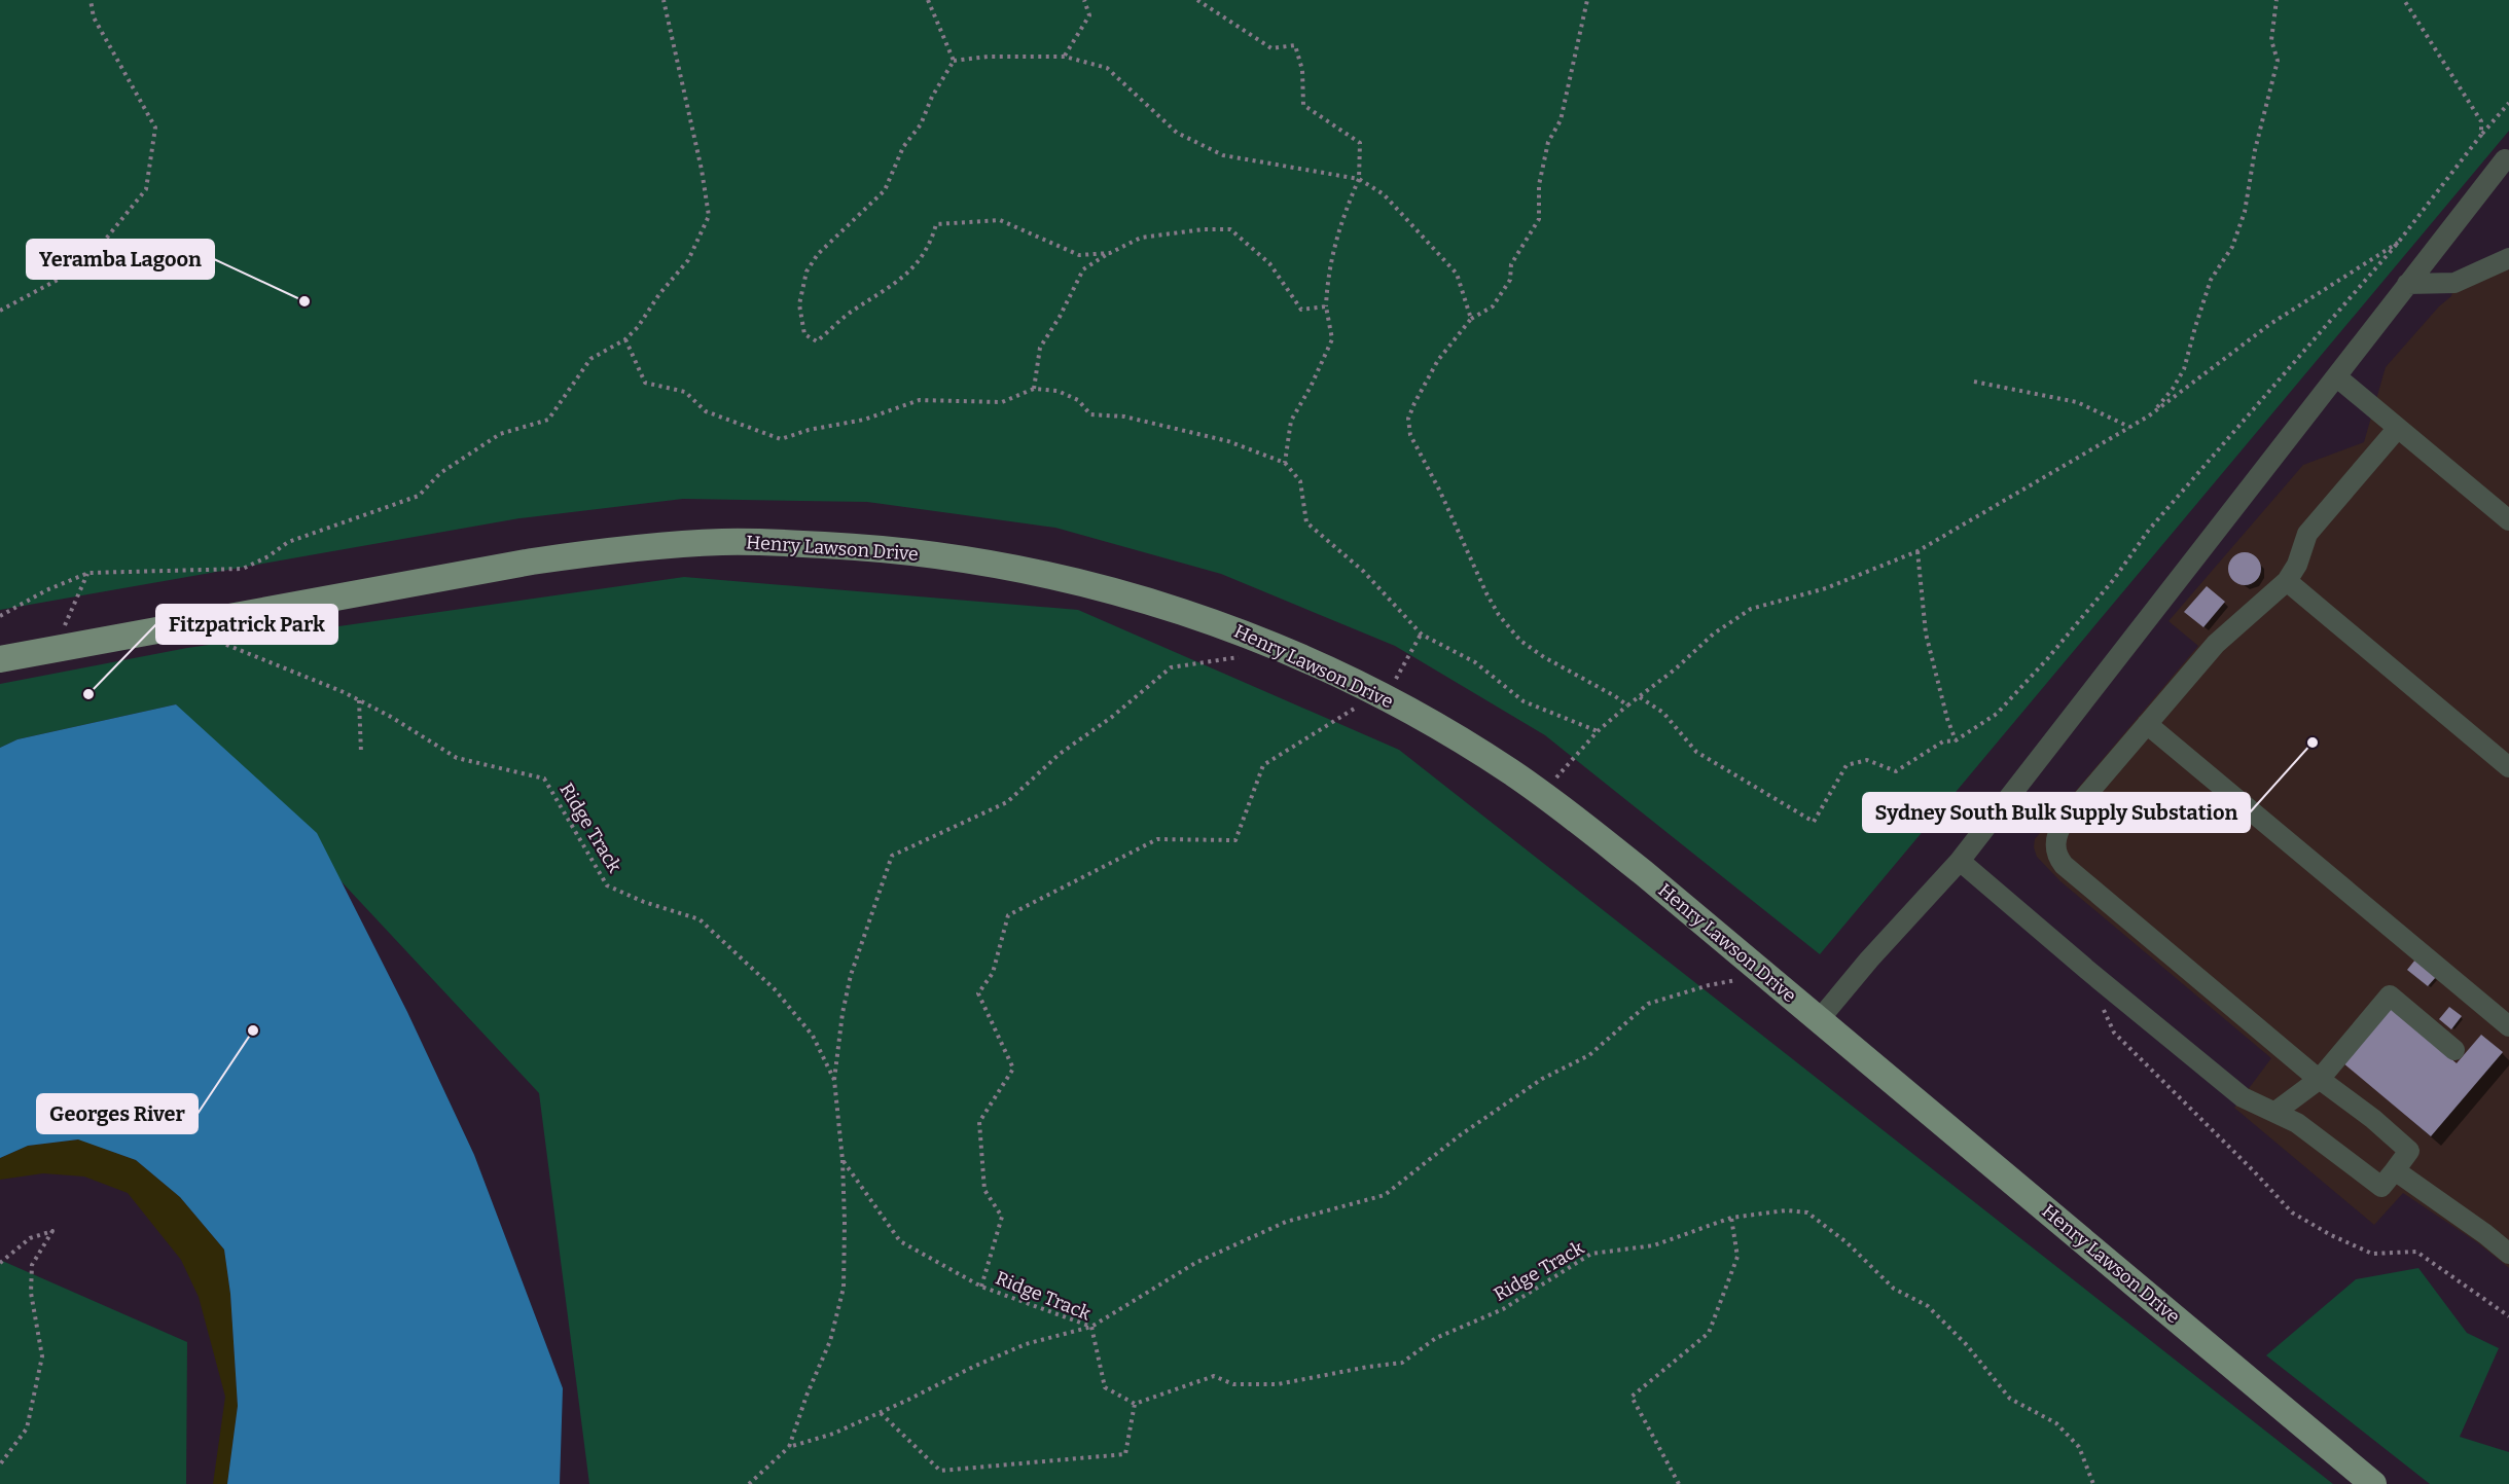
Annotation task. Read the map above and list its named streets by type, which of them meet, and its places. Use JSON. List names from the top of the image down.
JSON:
{
  "streets": {
    "main road": ["Henry Lawson Drive"],
    "path": ["Ridge Track"]
  },
  "crossings": [
    ["Henry Lawson Drive", "Ridge Track"]
  ],
  "places": [
    "Yeramba Lagoon",
    "Fitzpatrick Park",
    "Sydney South Bulk Supply Substation",
    "Georges River"
  ]
}
